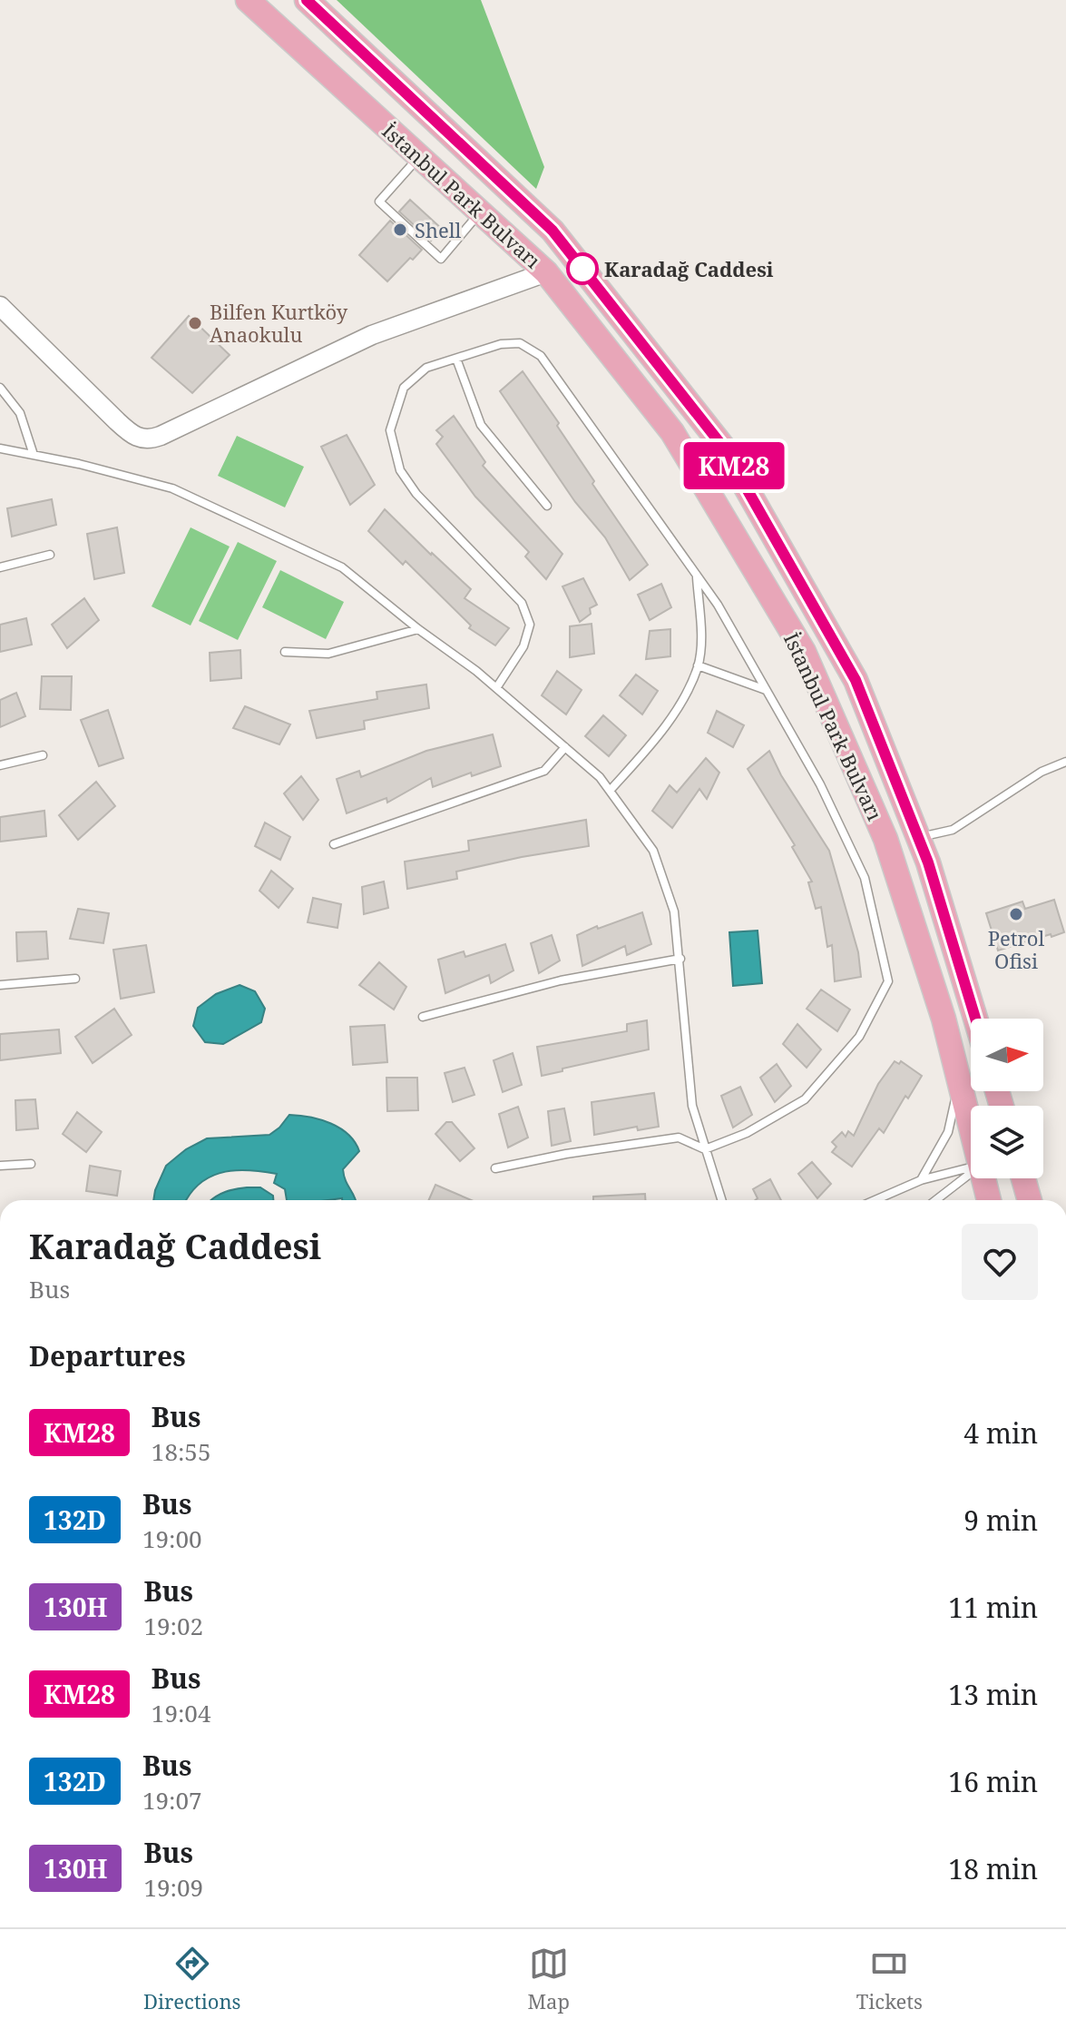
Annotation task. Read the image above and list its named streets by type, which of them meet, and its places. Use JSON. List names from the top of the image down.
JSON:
{
  "streets": {
    "highway": ["İstanbul Park Bulvarı"]
  },
  "places": [
    "Shell",
    "Karadağ Caddesi",
    "Bilfen Kurtköy Anaokulu",
    "Petrol Ofisi"
  ],
  "lines": ["bus line KM28"],
  "north": "right",
  "page": {
    "on_map": "KM28",
    "heading": [
      ["Karadağ Caddesi", "Bus"],
      "Departures"
    ],
    "list": [
      {
        "mark": "KM28",
        "name": "Bus",
        "note": "18:55",
        "value": "4 min"
      },
      {
        "mark": "132D",
        "name": "Bus",
        "note": "19:00",
        "value": "9 min"
      },
      {
        "mark": "130H",
        "name": "Bus",
        "note": "19:02",
        "value": "11 min"
      },
      {
        "mark": "KM28",
        "name": "Bus",
        "note": "19:04",
        "value": "13 min"
      },
      {
        "mark": "132D",
        "name": "Bus",
        "note": "19:07",
        "value": "16 min"
      },
      {
        "mark": "130H",
        "name": "Bus",
        "note": "19:09",
        "value": "18 min"
      }
    ],
    "tabs": ["Directions", "Map", "Tickets"]
  }
}
